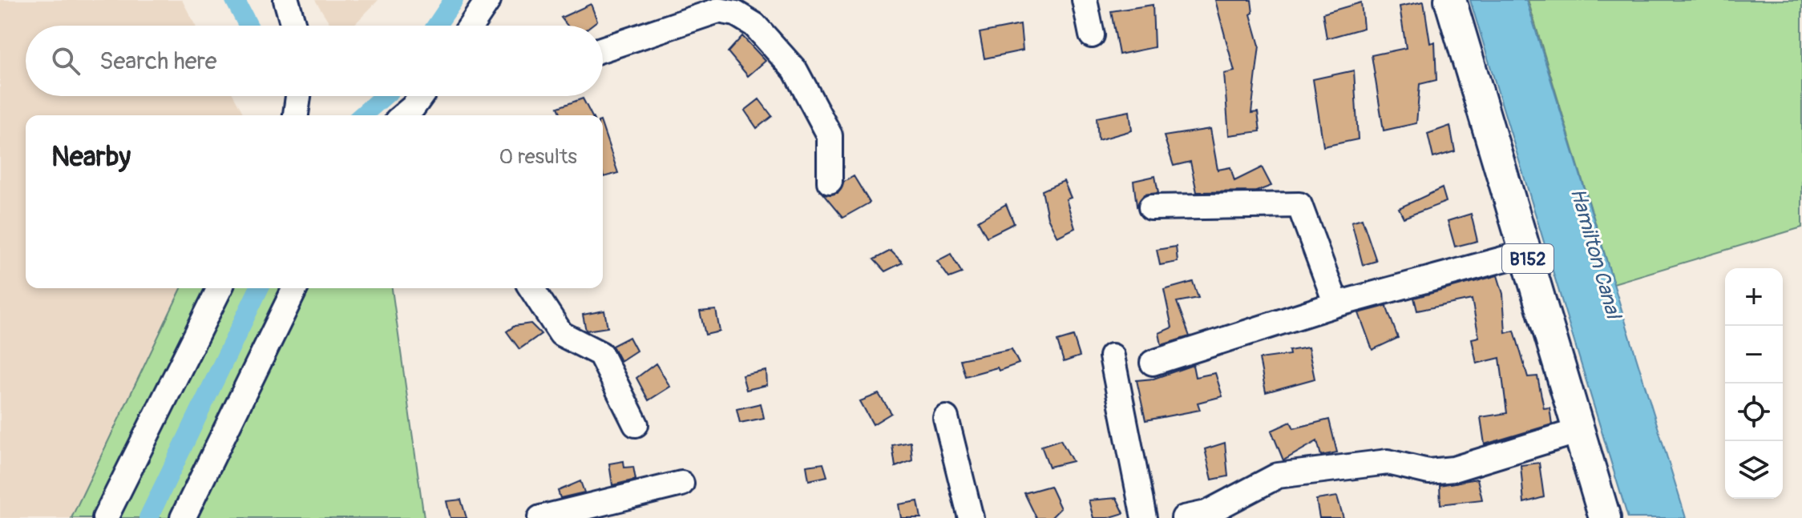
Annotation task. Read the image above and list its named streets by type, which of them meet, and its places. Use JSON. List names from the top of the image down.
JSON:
{
  "streets": {
    "main road": ["B152"]
  },
  "water": ["Hamilton Canal"],
  "page": {
    "search": "Search here",
    "heading": ["Nearby", "0 results"],
    "map_buttons": ["+", "−"]
  }
}
